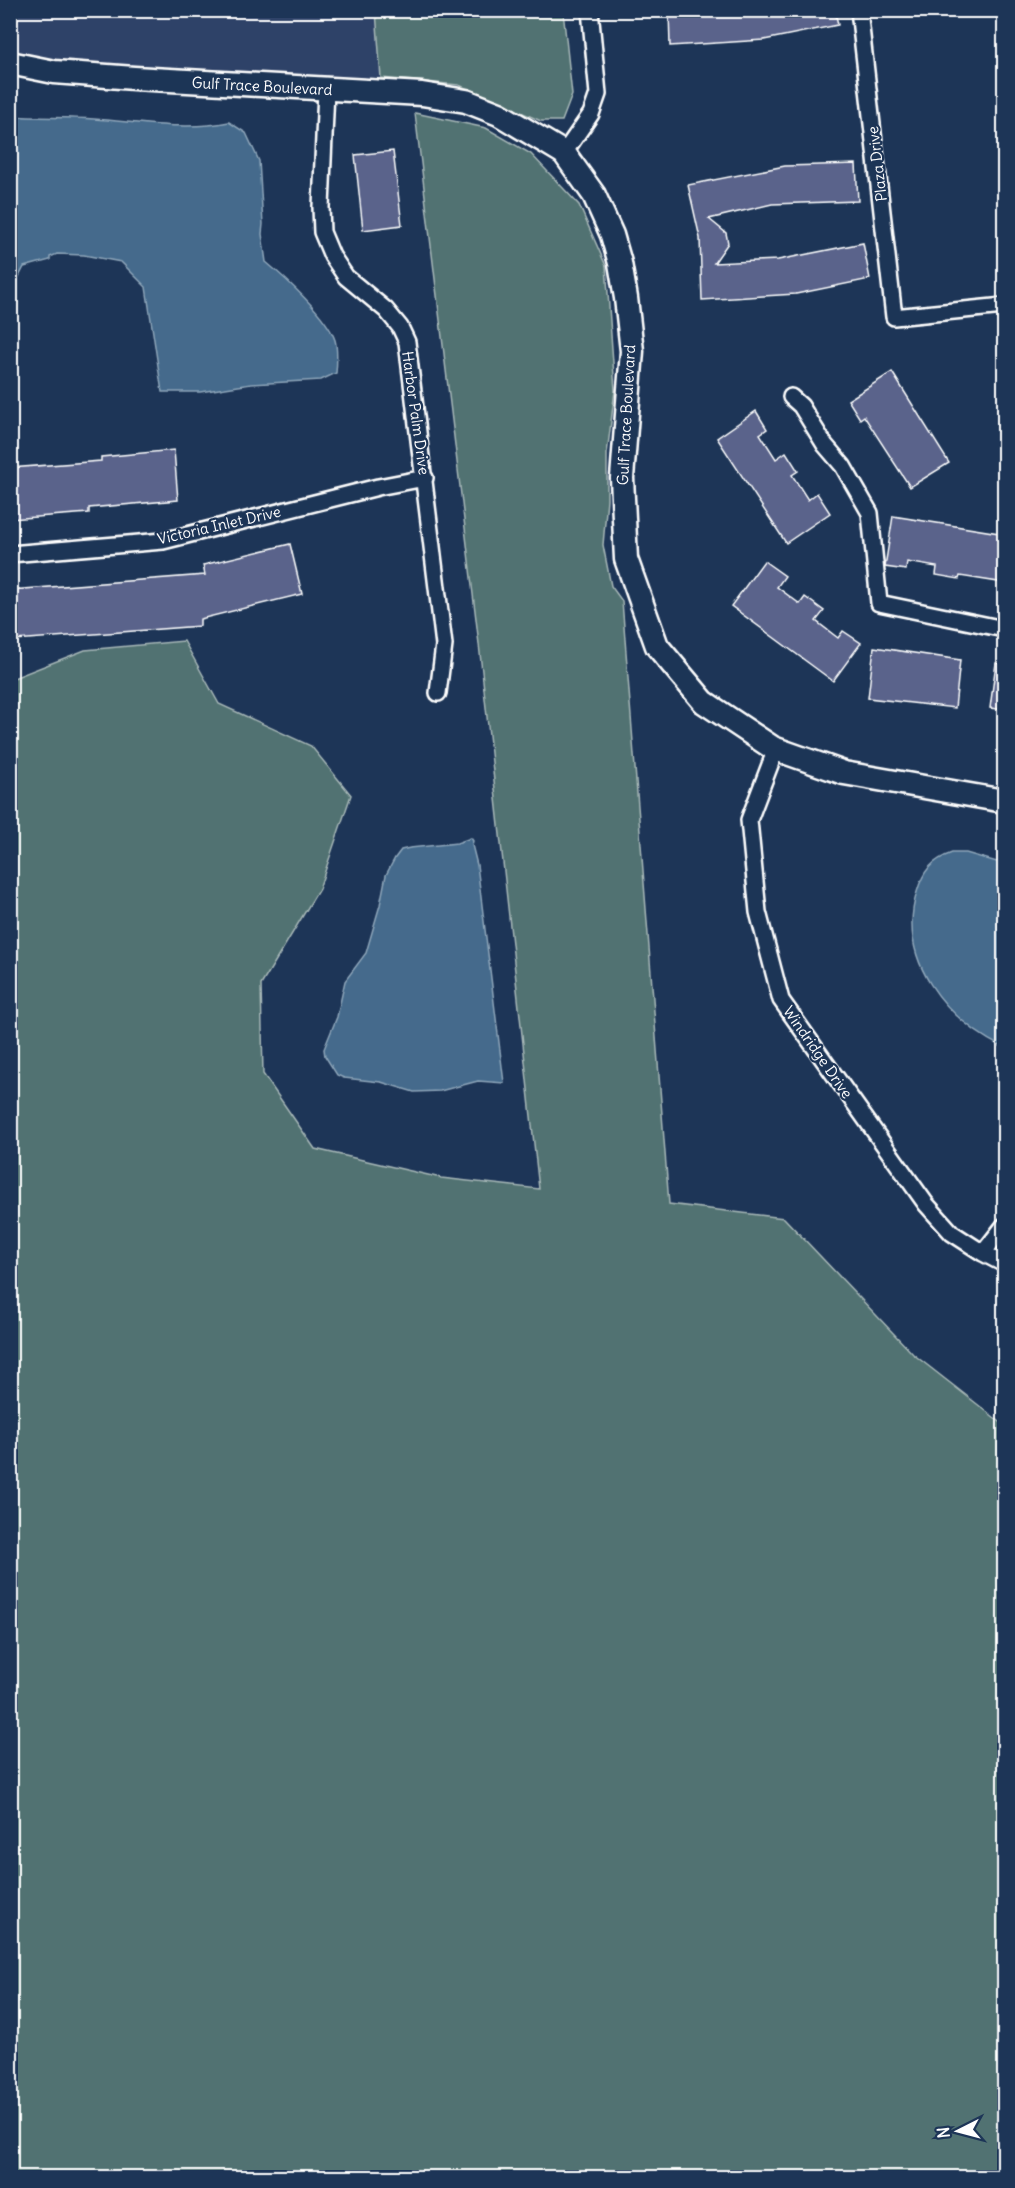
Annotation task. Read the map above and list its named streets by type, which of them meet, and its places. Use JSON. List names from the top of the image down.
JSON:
{
  "streets": {
    "street": [
      "Gulf Trace Boulevard",
      "Plaza Drive",
      "Harbor Palm Drive",
      "Victoria Inlet Drive",
      "Windridge Drive"
    ]
  },
  "crossings": [
    ["Gulf Trace Boulevard", "Harbor Palm Drive"],
    ["Gulf Trace Boulevard", "Windridge Drive"],
    ["Harbor Palm Drive", "Victoria Inlet Drive"]
  ],
  "north": "left"
}
